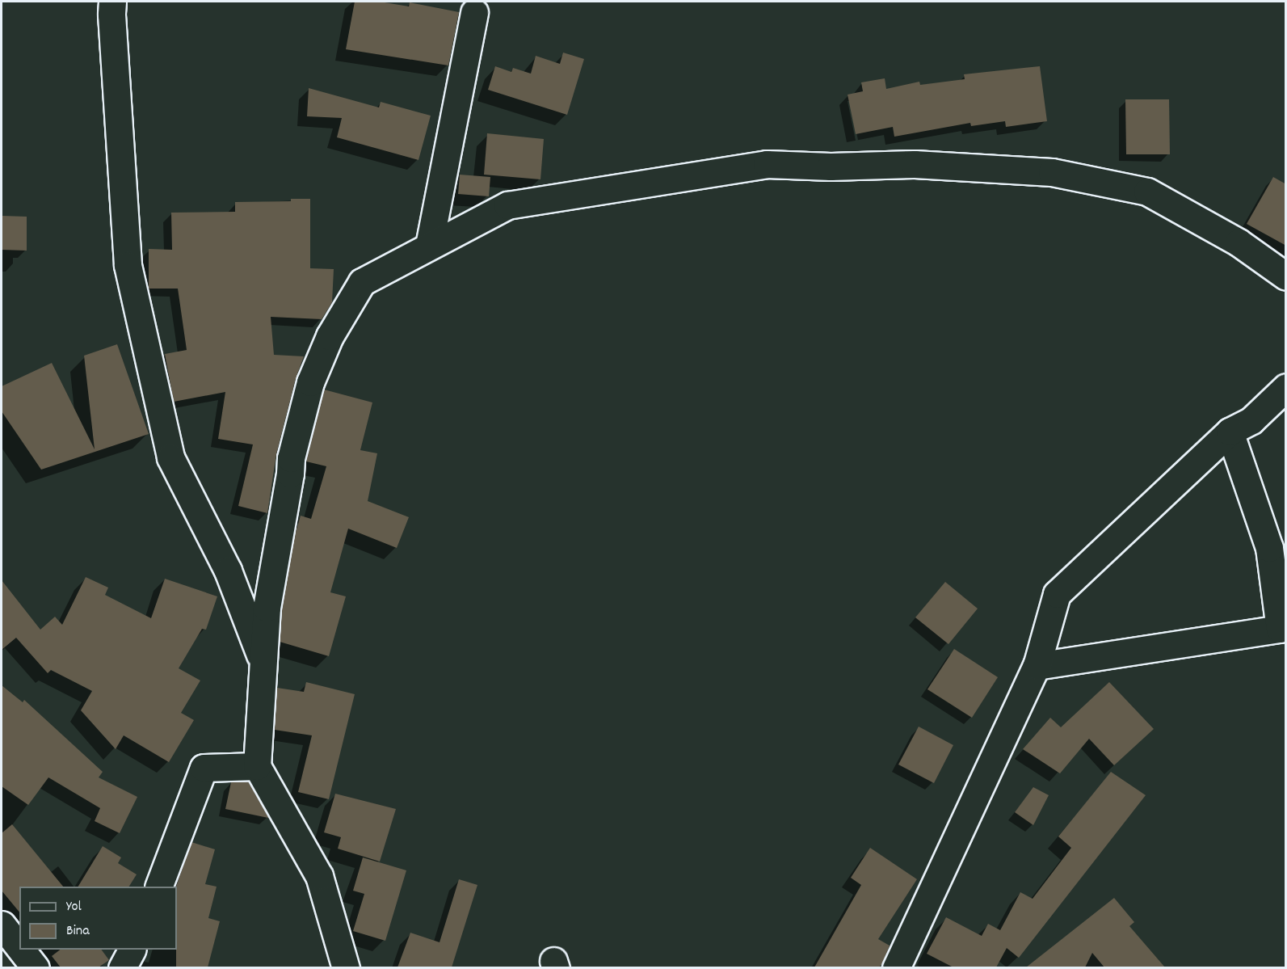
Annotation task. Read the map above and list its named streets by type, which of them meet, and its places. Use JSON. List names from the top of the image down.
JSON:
{
  "legend": ["Yol", "Bina"]
}
